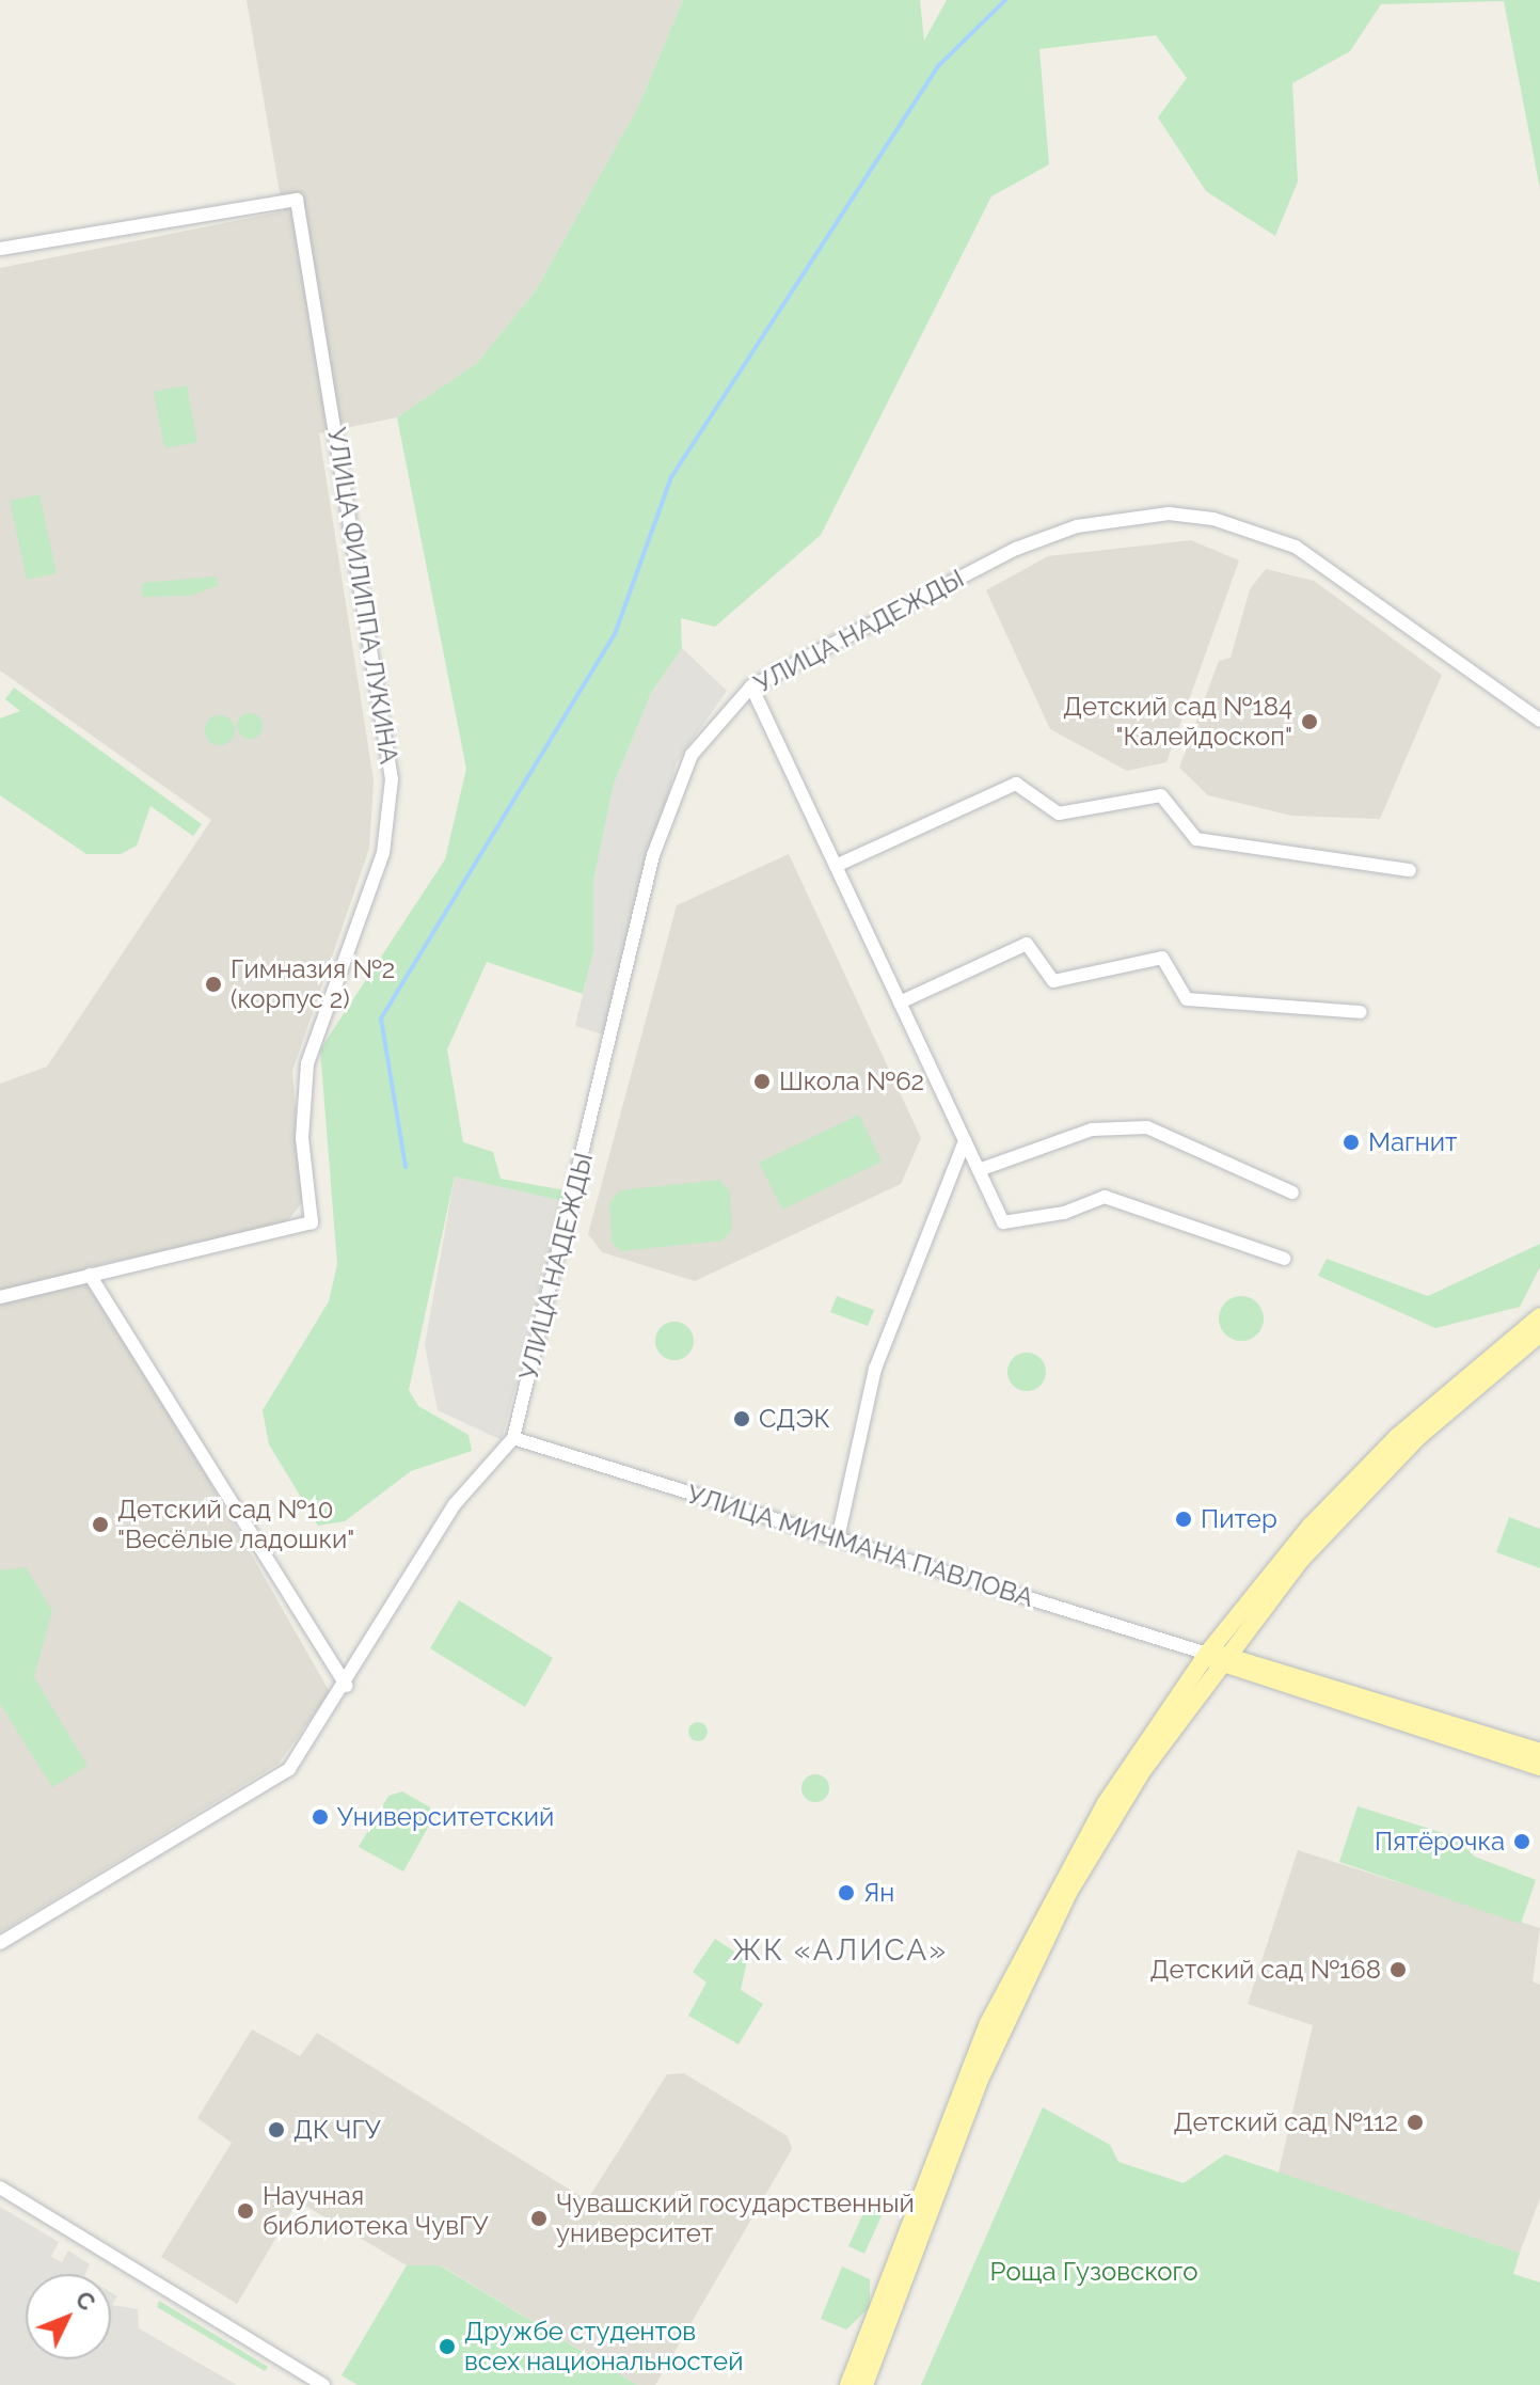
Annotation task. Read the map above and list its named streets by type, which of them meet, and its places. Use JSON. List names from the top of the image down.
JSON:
{
  "streets": {
    "main road": ["УЛИЦА МИЧМАНА ПАВЛОВА"],
    "street": ["УЛИЦА ФИЛИППА ЛУКИНА", "УЛИЦА НАДЕЖДЫ"]
  },
  "crossings": [
    ["УЛИЦА НАДЕЖДЫ", "УЛИЦА МИЧМАНА ПАВЛОВА"]
  ],
  "districts": ["ЖК «АЛИСА»"],
  "parks": ["Роща Гузовского"],
  "places": [
    "Детский сад №184 \"Калейдоскоп\"",
    "Гимназия №2 (корпус 2)",
    "Школа №62",
    "Магнит",
    "СДЭК",
    "Питер",
    "Детский сад №10 \"Весёлые ладошки\"",
    "Университетский",
    "Пятёрочка",
    "Ян",
    "Детский сад №168",
    "Детский сад №112",
    "ДК ЧГУ",
    "Научная библиотека ЧувГУ",
    "Чувашский государственный университет",
    "Дружбе студентов всех национальностей"
  ],
  "north": "top right"
}
